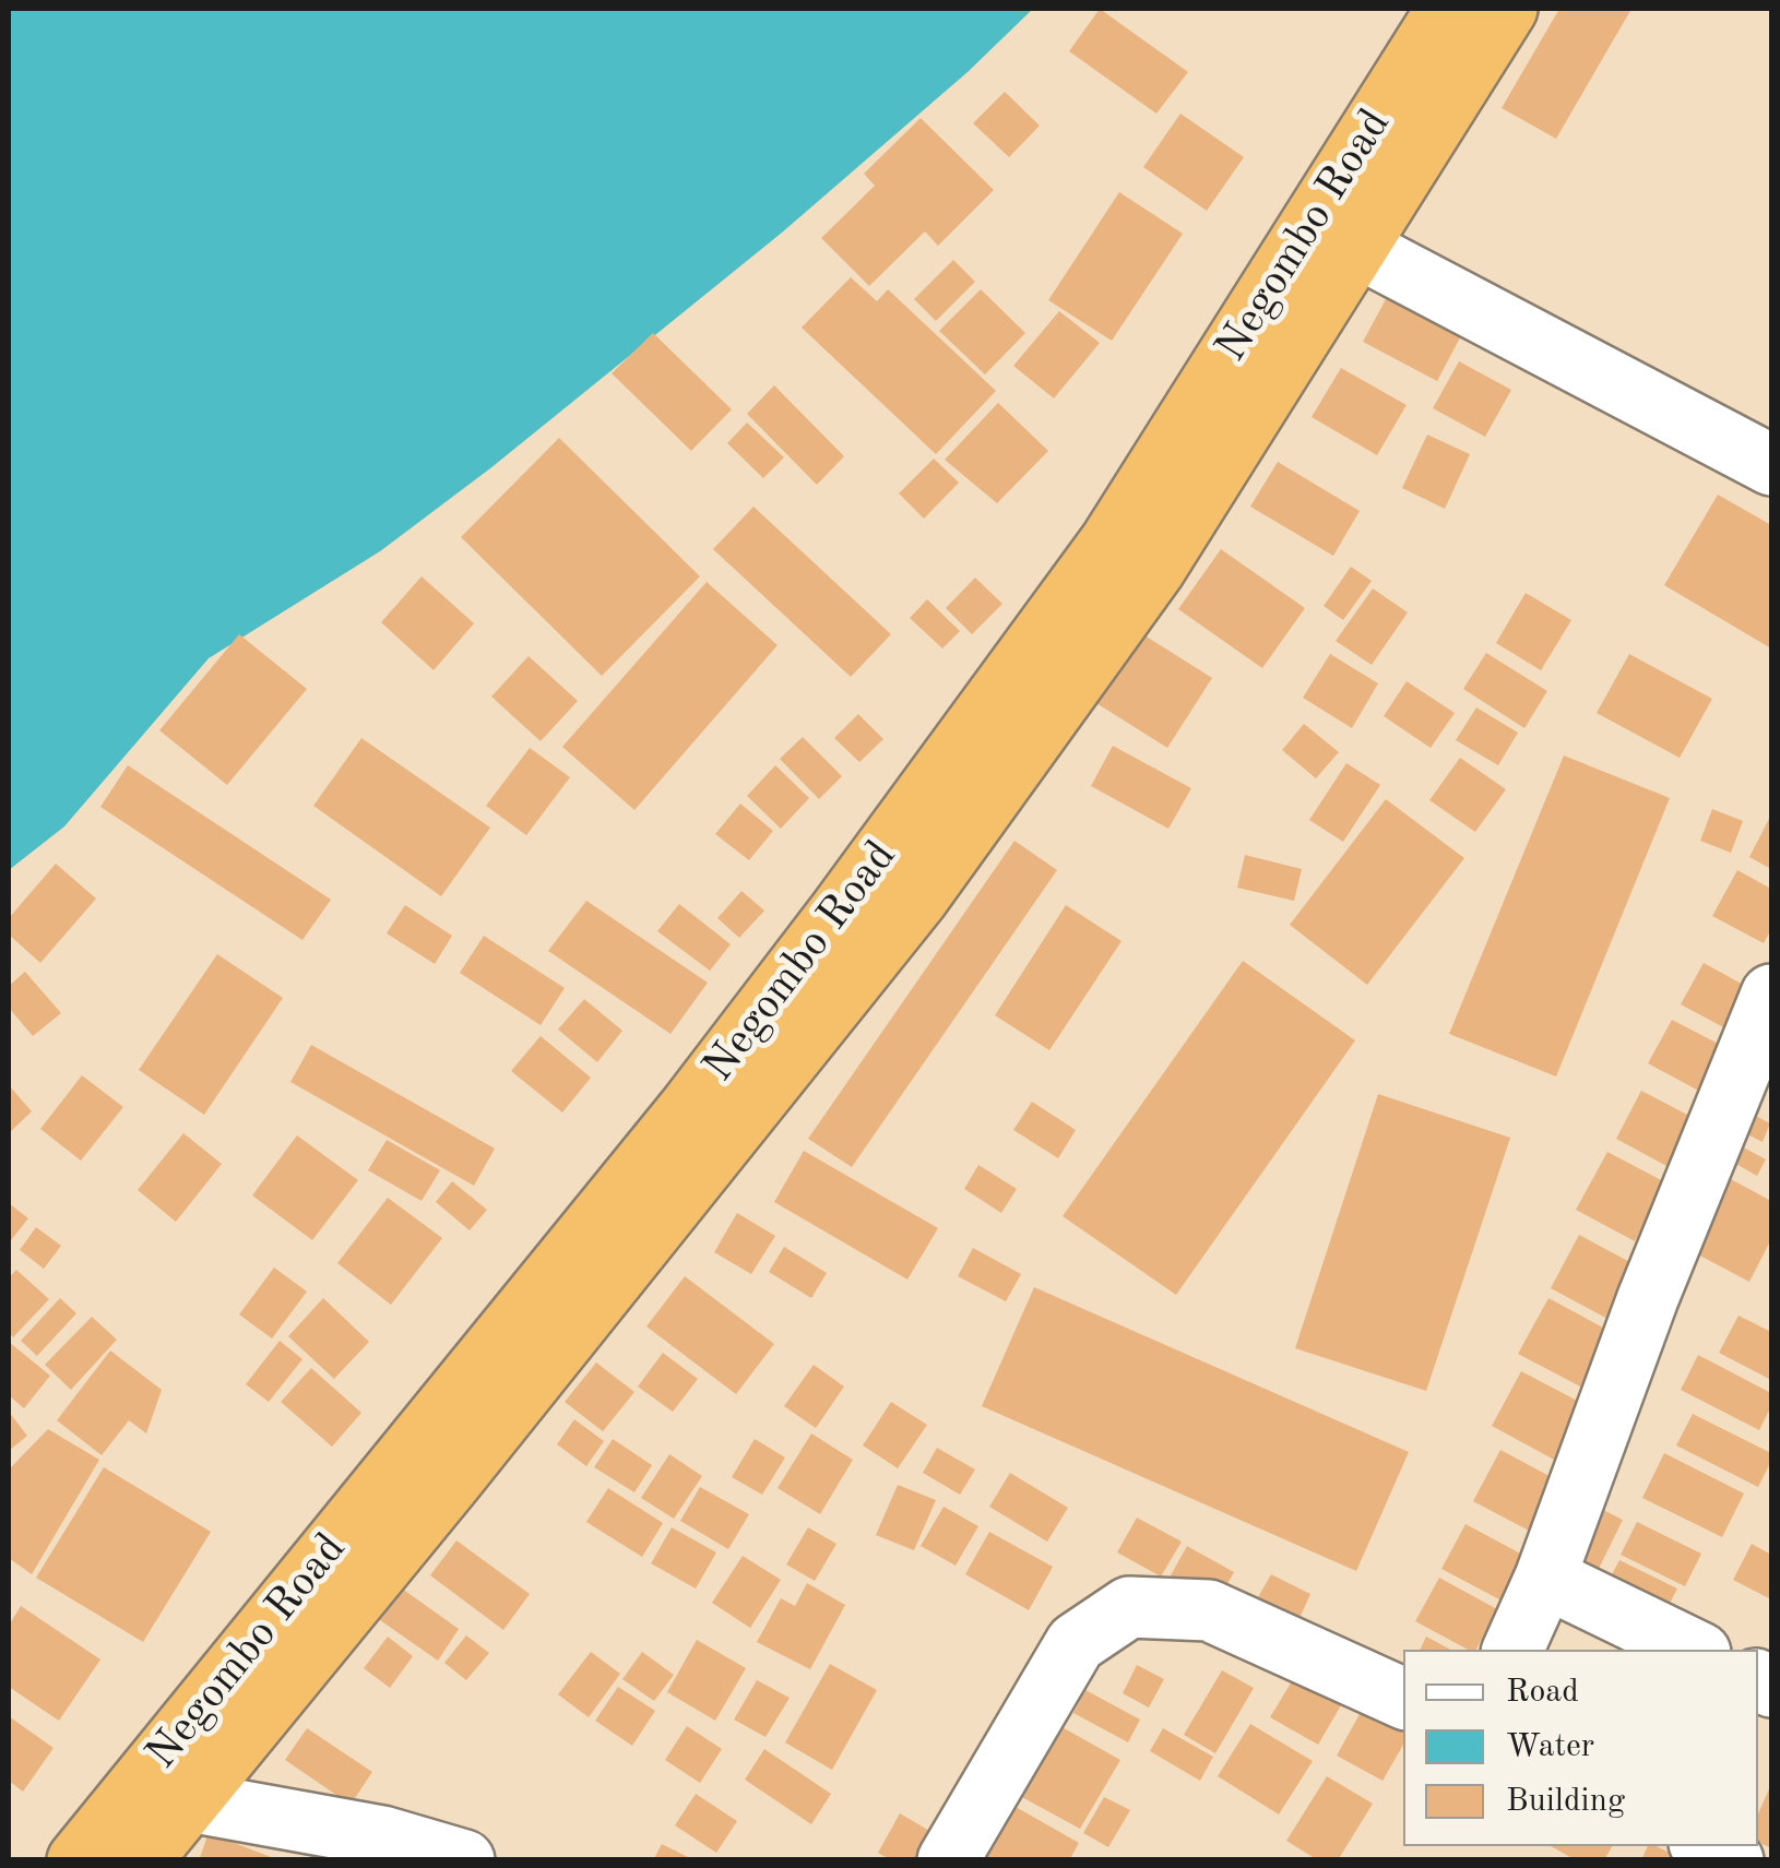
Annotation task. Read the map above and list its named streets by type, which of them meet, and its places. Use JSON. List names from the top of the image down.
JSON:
{
  "streets": {
    "highway": ["Negombo Road"]
  },
  "legend": ["Road", "Water", "Building"]
}
